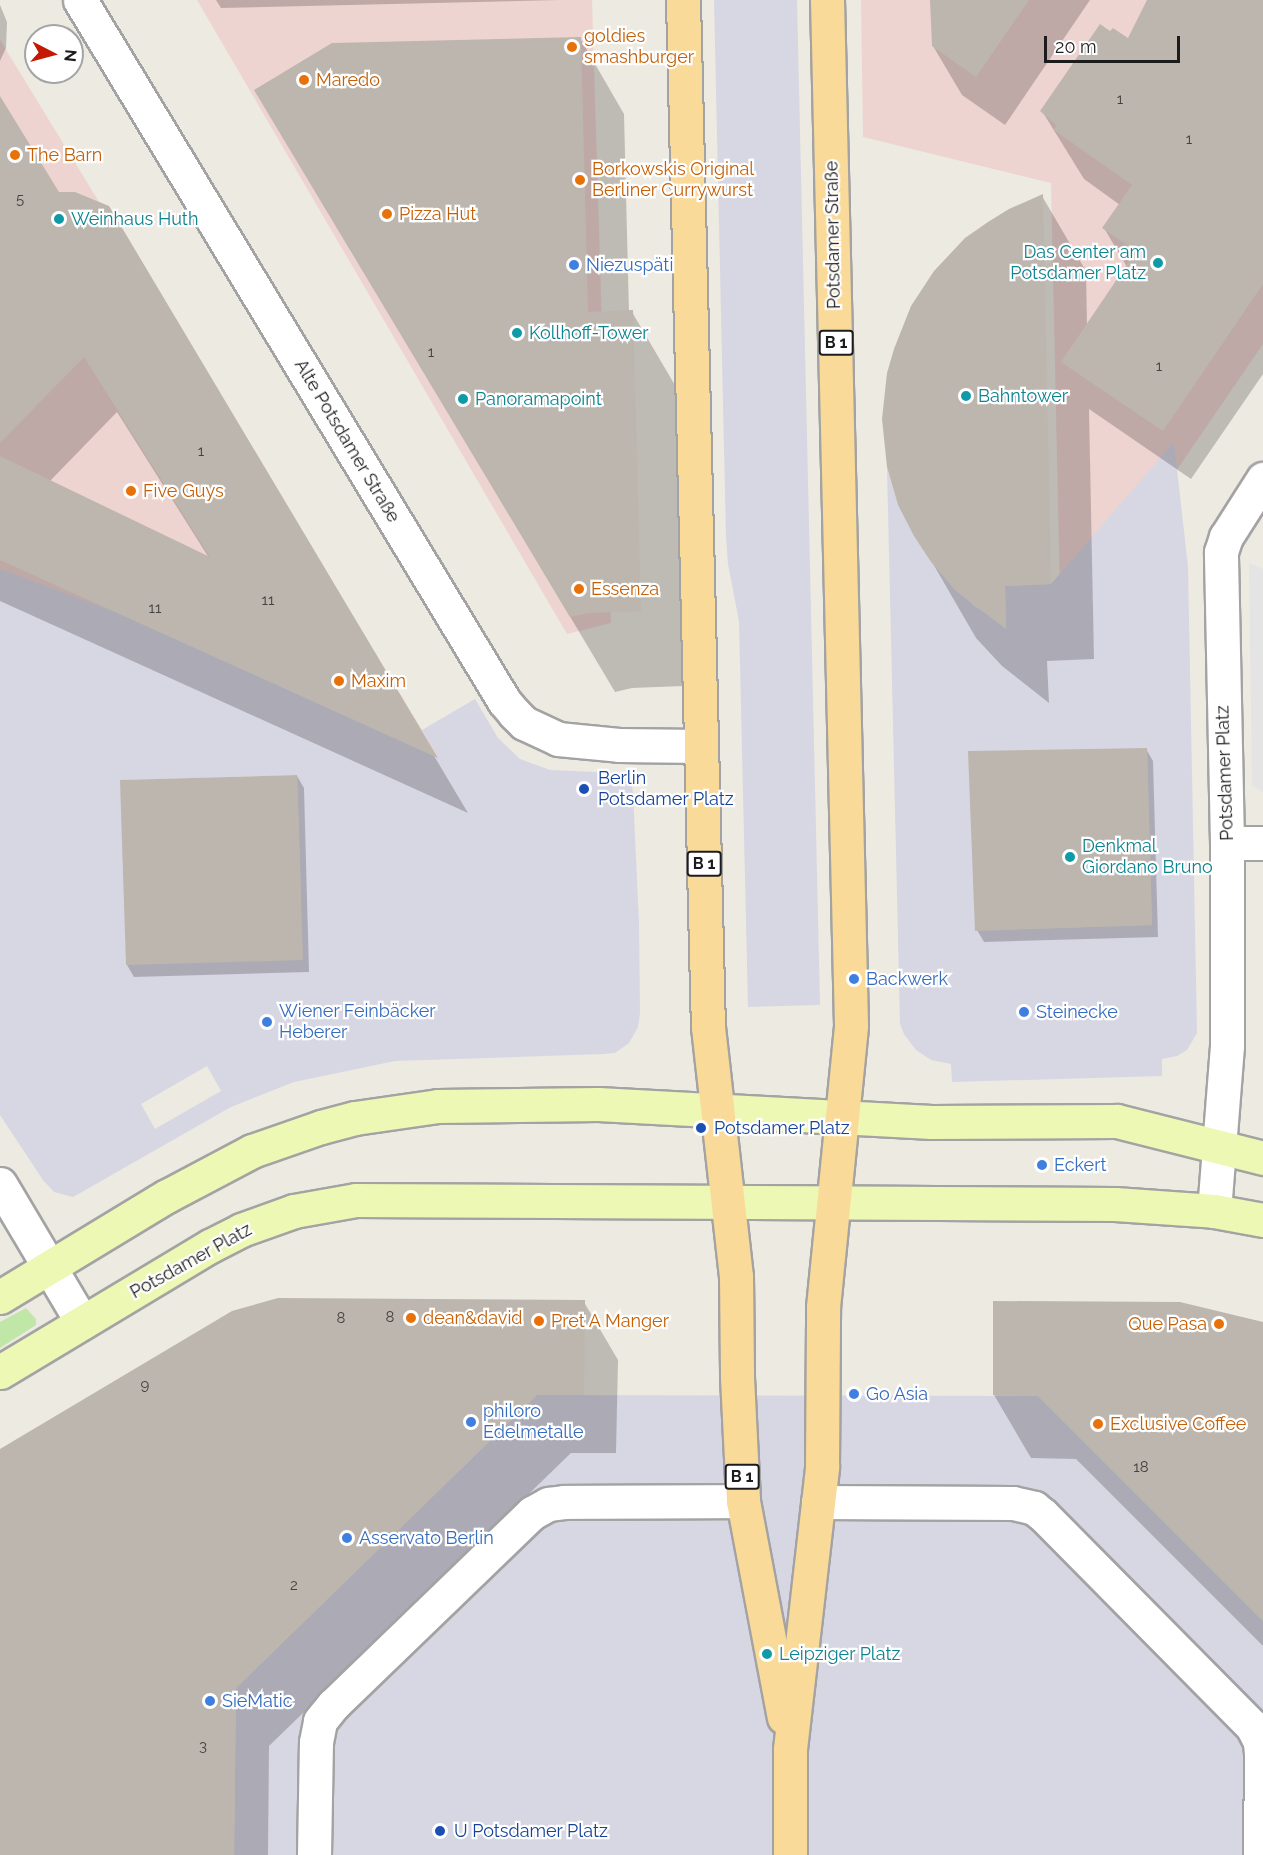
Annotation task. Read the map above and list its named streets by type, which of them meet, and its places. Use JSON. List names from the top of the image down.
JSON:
{
  "streets": {
    "main road": ["Potsdamer Straße", "B 1", "Potsdamer Platz"],
    "street": ["Alte Potsdamer Straße"]
  },
  "crossings": [
    ["Potsdamer Straße", "B 1"],
    ["B 1", "Alte Potsdamer Straße"],
    ["B 1", "Potsdamer Platz"]
  ],
  "places": [
    "goldies smashburger",
    "Maredo",
    "The Barn",
    "Borkowskis Original Berliner Currywurst",
    "Pizza Hut",
    "Weinhaus Huth",
    "Das Center am Potsdamer Platz",
    "Niezuspäti",
    "Kollhoff-Tower",
    "Bahntower",
    "Panoramapoint",
    "Five Guys",
    "Essenza",
    "Maxim",
    "Berlin Potsdamer Platz",
    "Denkmal Giordano Bruno",
    "Backwerk",
    "Steinecke",
    "Wiener Feinbäcker Heberer",
    "Potsdamer Platz",
    "Eckert",
    "dean&david",
    "Pret A Manger",
    "Que Pasa",
    "Go Asia",
    "philoro Edelmetalle",
    "Exclusive Coffee",
    "Asservato Berlin",
    "Leipziger Platz",
    "SieMatic",
    "U Potsdamer Platz"
  ],
  "house_numbers": [
    "1",
    "1",
    "5",
    "1",
    "1",
    "1",
    "11",
    "11",
    "8",
    "8",
    "9",
    "18",
    "2",
    "3"
  ],
  "scale_bar": "20 m",
  "north": "right"
}
